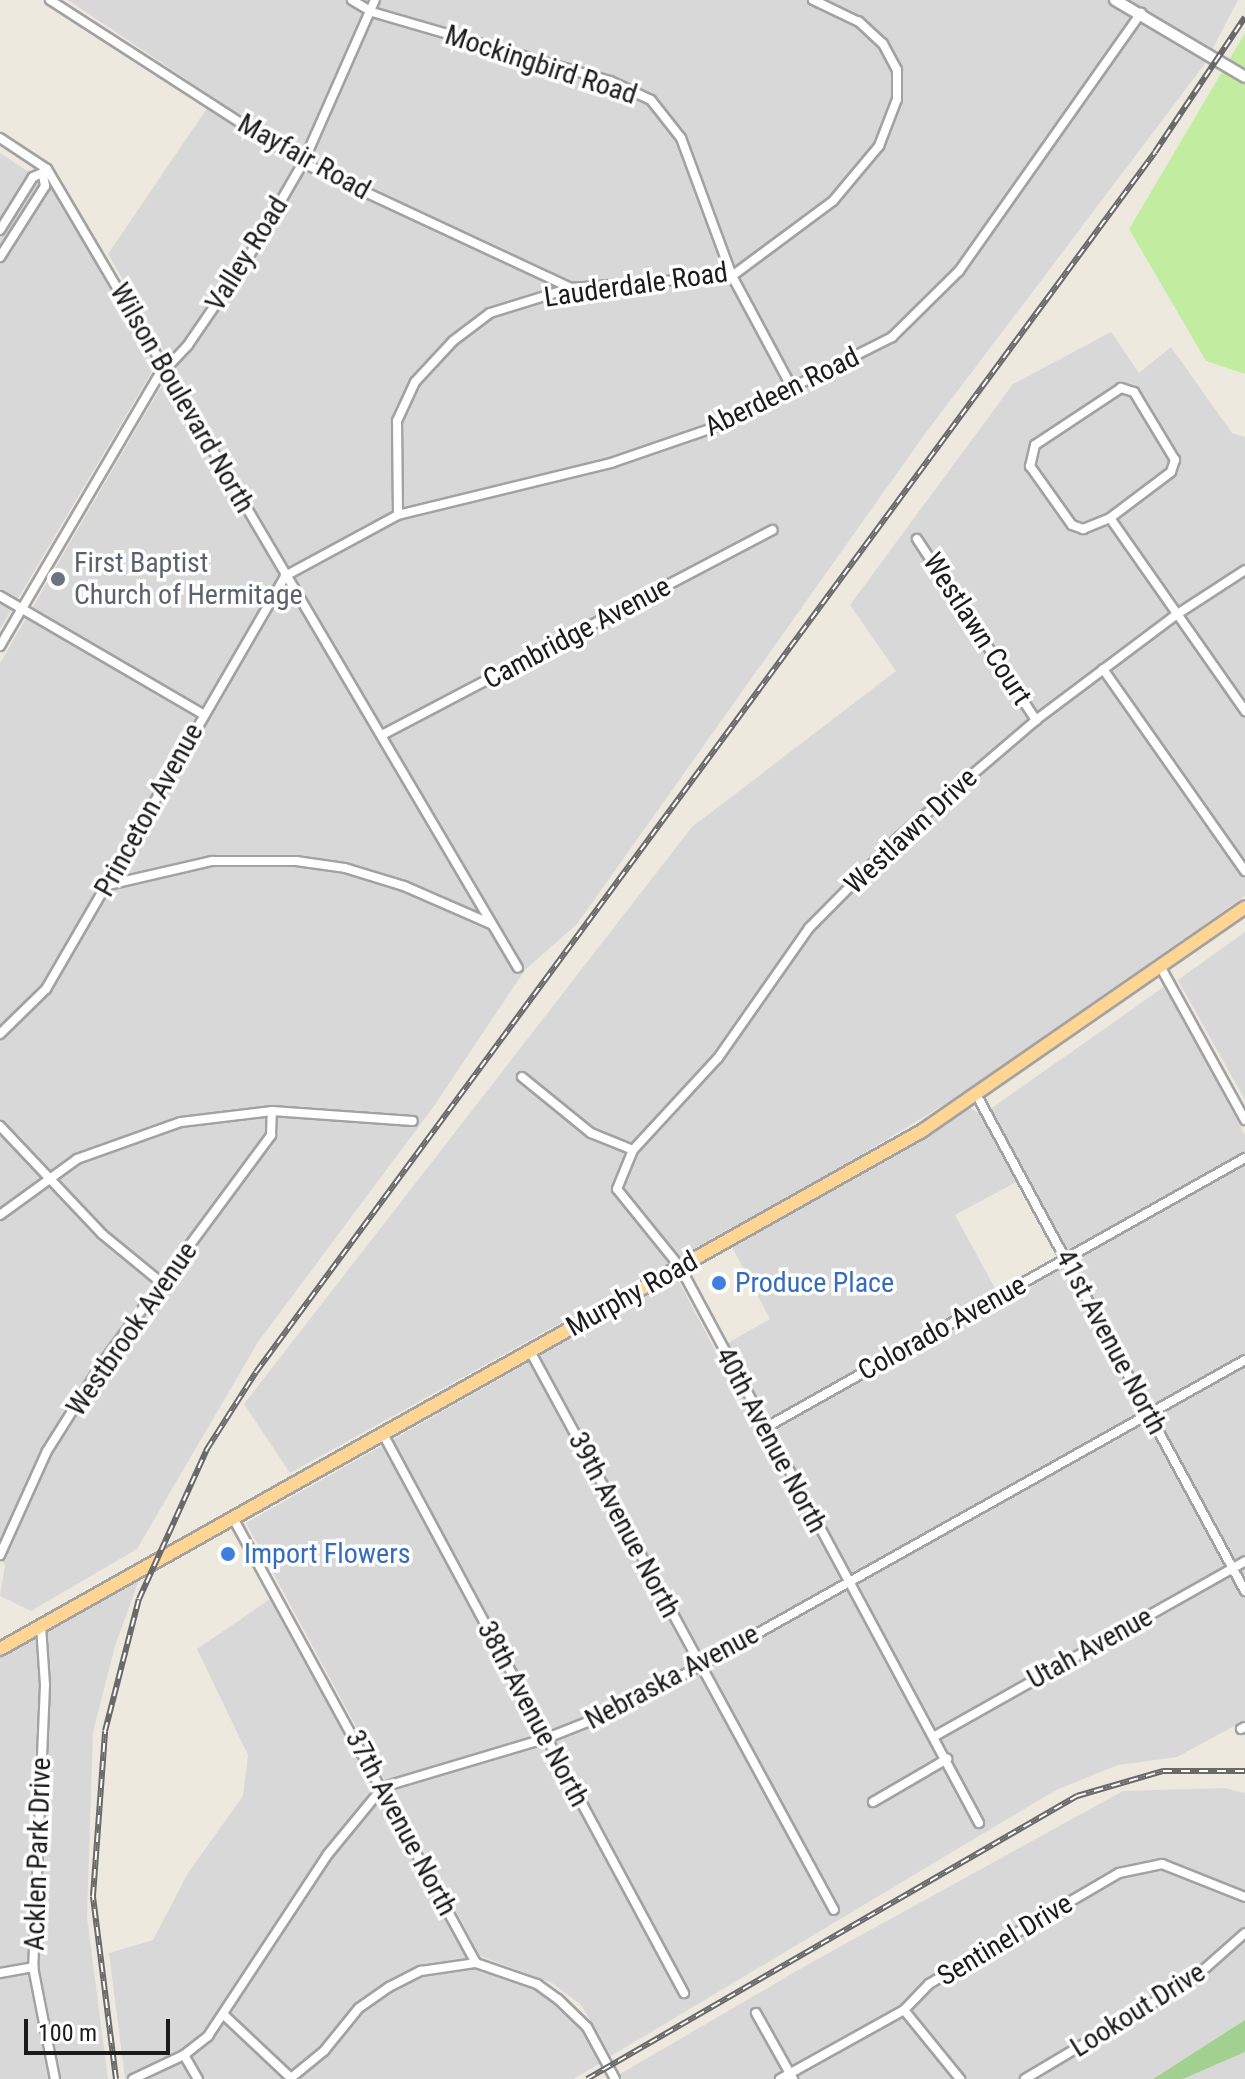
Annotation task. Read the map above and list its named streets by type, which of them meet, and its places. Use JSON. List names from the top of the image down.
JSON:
{
  "streets": {
    "main road": ["Murphy Road"],
    "street": [
      "Mockingbird Road",
      "Mayfair Road",
      "Valley Road",
      "Lauderdale Road",
      "Aberdeen Road",
      "Wilson Boulevard North",
      "Westlawn Court",
      "Cambridge Avenue",
      "Princeton Avenue",
      "Westlawn Drive",
      "Colorado Avenue",
      "Westbrook Avenue",
      "41st Avenue North",
      "40th Avenue North",
      "39th Avenue North",
      "Utah Avenue",
      "Nebraska Avenue",
      "38th Avenue North",
      "37th Avenue North",
      "Acklen Park Drive",
      "Sentinel Drive",
      "Lookout Drive"
    ]
  },
  "crossings": [
    ["Mockingbird Road", "Valley Road"],
    ["Mockingbird Road", "Lauderdale Road"],
    ["Mockingbird Road", "Aberdeen Road"],
    ["Mayfair Road", "Valley Road"],
    ["Mayfair Road", "Lauderdale Road"],
    ["Valley Road", "Wilson Boulevard North"],
    ["Lauderdale Road", "Aberdeen Road"],
    ["Aberdeen Road", "Wilson Boulevard North"],
    ["Aberdeen Road", "Princeton Avenue"],
    ["Wilson Boulevard North", "Cambridge Avenue"],
    ["Wilson Boulevard North", "Princeton Avenue"],
    ["Westlawn Court", "Westlawn Drive"],
    ["Westlawn Drive", "40th Avenue North"],
    ["Murphy Road", "41st Avenue North"],
    ["Murphy Road", "40th Avenue North"],
    ["Murphy Road", "39th Avenue North"],
    ["Murphy Road", "38th Avenue North"],
    ["Murphy Road", "37th Avenue North"],
    ["Murphy Road", "Acklen Park Drive"],
    ["Colorado Avenue", "41st Avenue North"],
    ["Colorado Avenue", "40th Avenue North"],
    ["41st Avenue North", "Utah Avenue"],
    ["41st Avenue North", "Nebraska Avenue"],
    ["40th Avenue North", "Utah Avenue"],
    ["40th Avenue North", "Nebraska Avenue"],
    ["39th Avenue North", "Nebraska Avenue"],
    ["Nebraska Avenue", "38th Avenue North"],
    ["Nebraska Avenue", "37th Avenue North"]
  ],
  "places": ["First Baptist Church of Hermitage", "Produce Place", "Import Flowers"],
  "scale_bar": "100 m"
}
